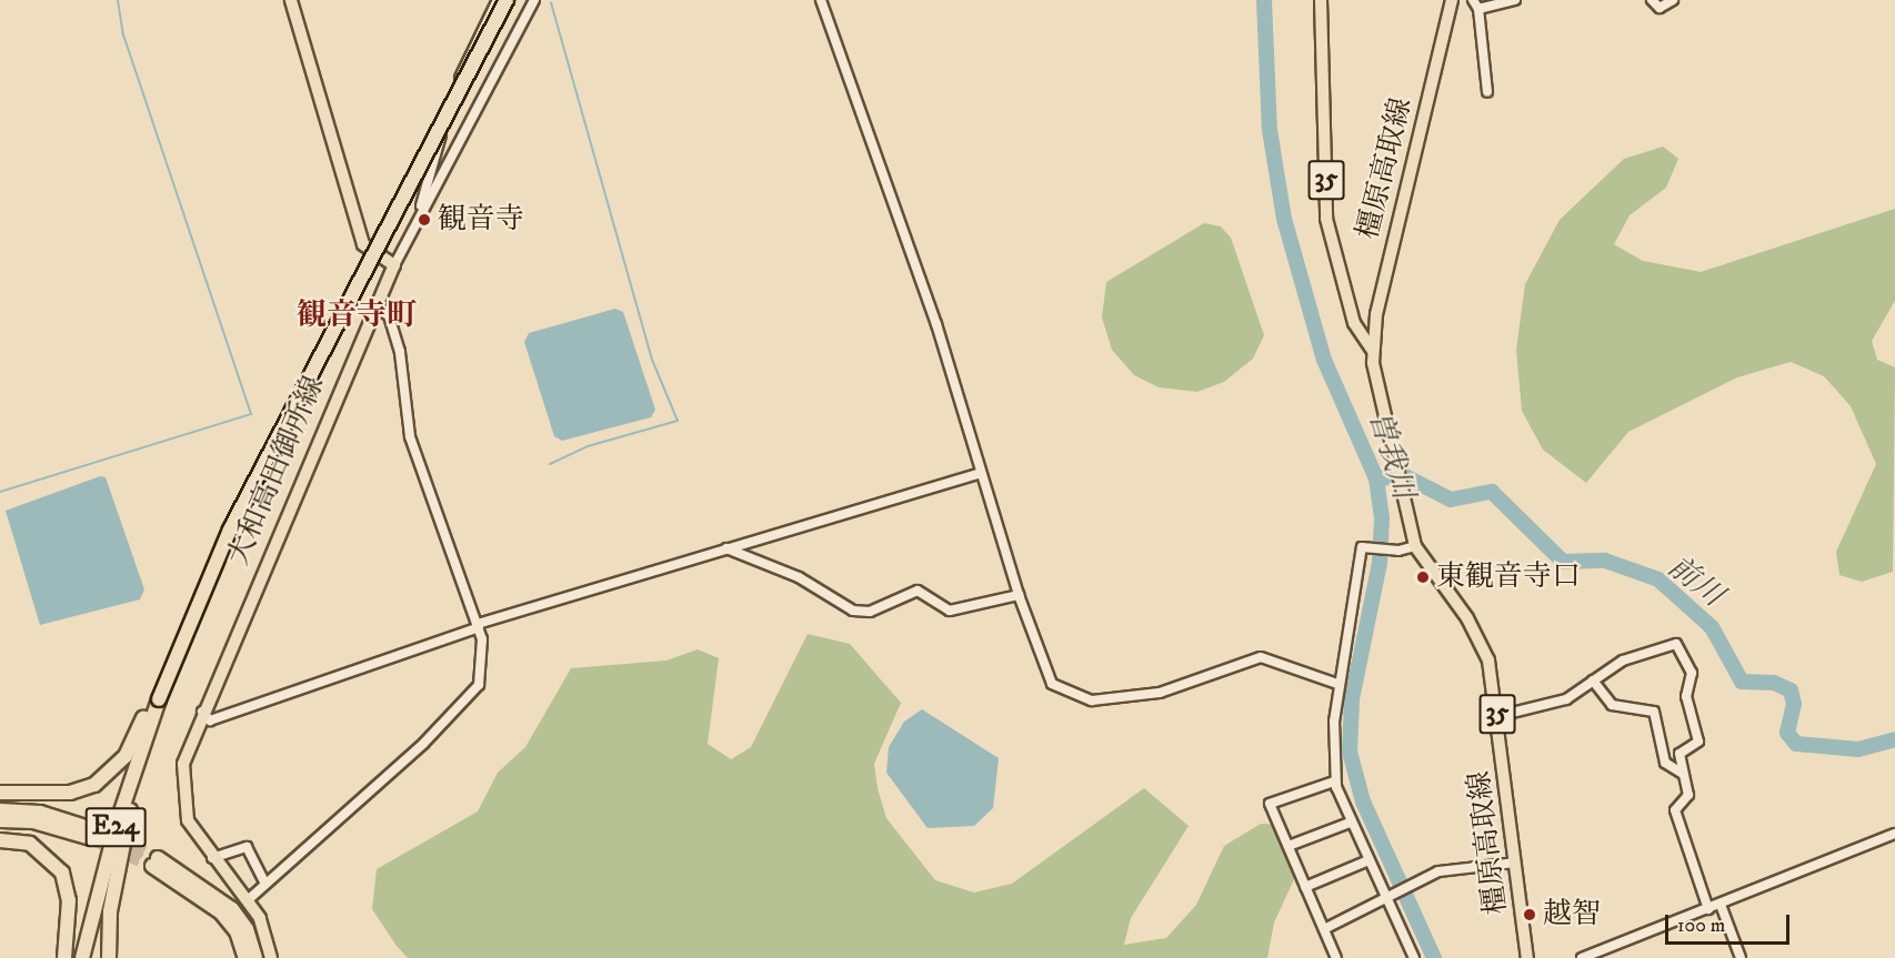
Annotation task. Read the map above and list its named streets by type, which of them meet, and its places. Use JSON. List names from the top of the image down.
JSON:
{
  "streets": {
    "highway": ["E24"],
    "main road": ["橿原高取線", "35", "大和高田御所線"]
  },
  "districts": ["観音寺町"],
  "water": ["曽我川", "前川"],
  "places": ["観音寺", "東観音寺口", "越智"],
  "scale_bar": "100 m"
}
